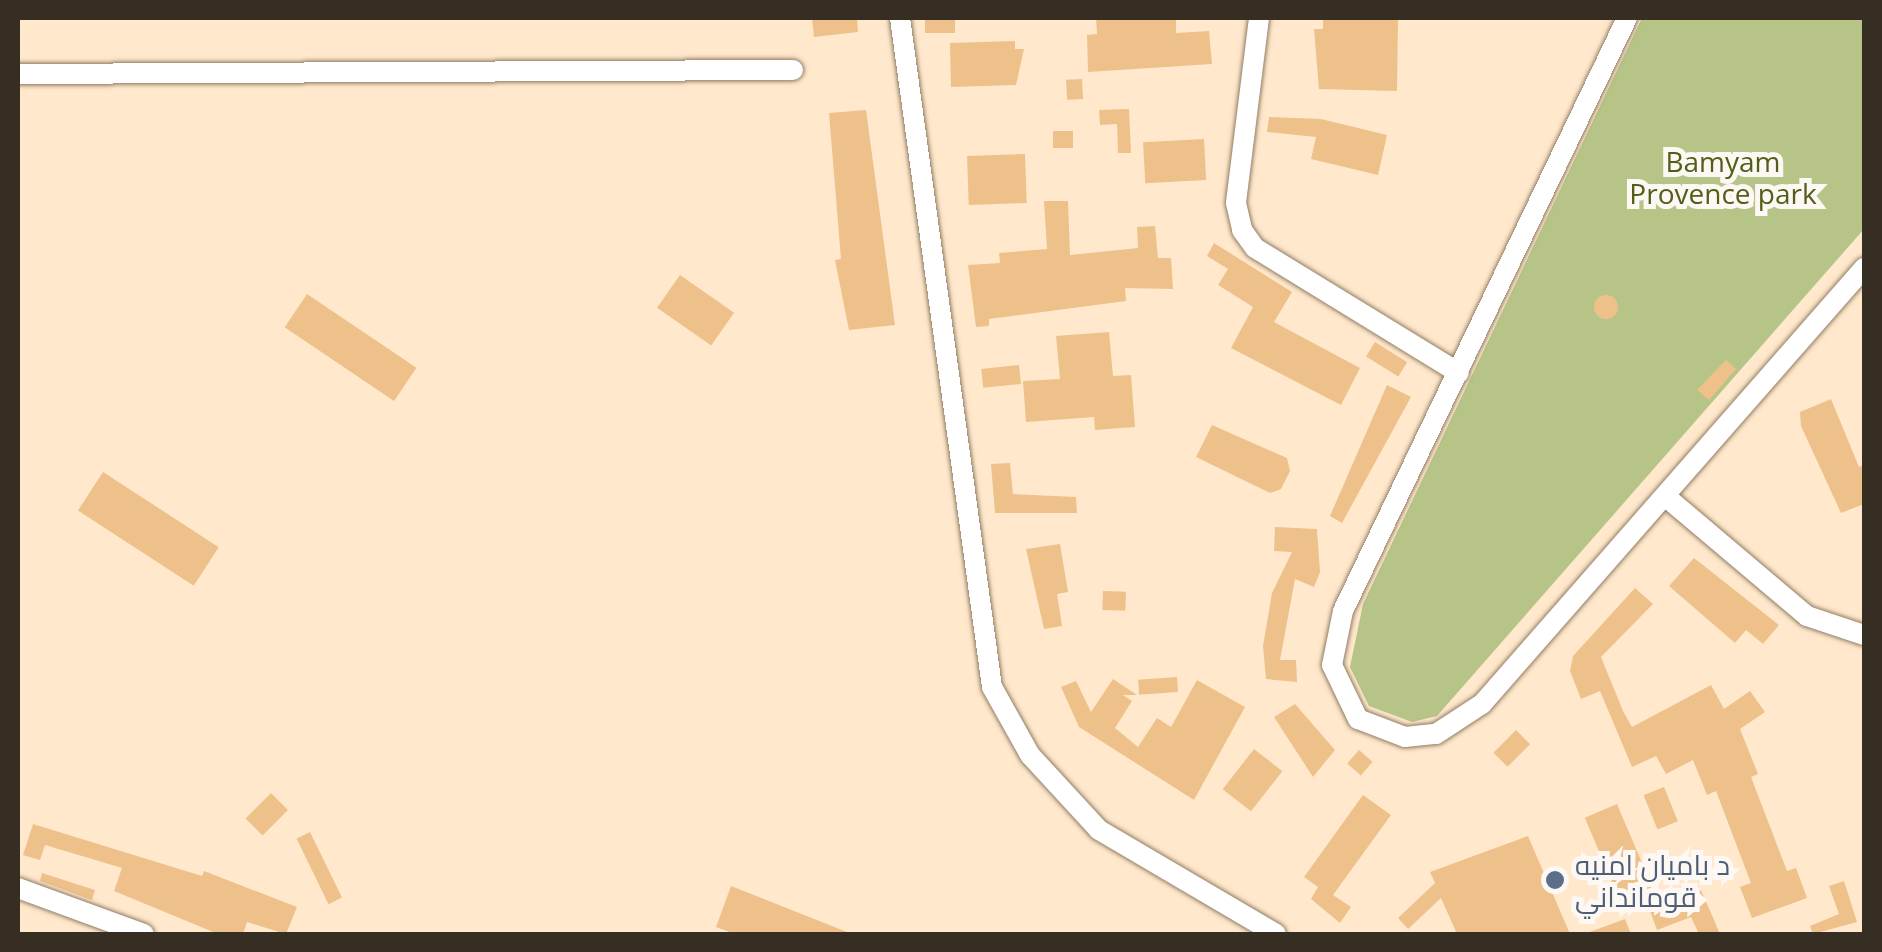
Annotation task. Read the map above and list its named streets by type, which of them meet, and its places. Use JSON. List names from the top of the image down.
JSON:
{
  "parks": ["Bamyam Provence park"],
  "places": ["د بامیان امنیه قومانداني"]
}
